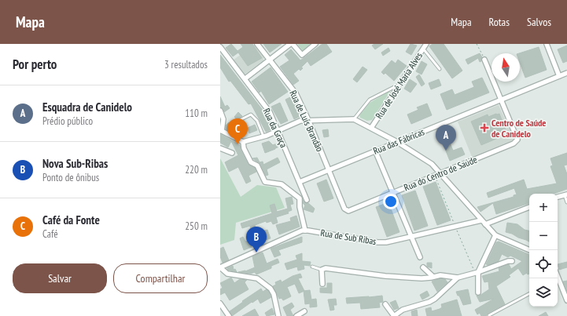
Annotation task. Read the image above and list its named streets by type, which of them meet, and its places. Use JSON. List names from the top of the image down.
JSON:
{
  "streets": {
    "street": [
      "Rua de José Maria Alves",
      "Rua de Luís Brandão",
      "Rua da Graça",
      "Rua das Fábricas",
      "Rua do Centro de Saúde",
      "Rua de Sub Ribas"
    ]
  },
  "crossings": [
    ["Rua de Luís Brandão", "Rua das Fábricas"],
    ["Rua de Luís Brandão", "Rua do Centro de Saúde"],
    ["Rua da Graça", "Rua das Fábricas"],
    ["Rua das Fábricas", "Rua do Centro de Saúde"]
  ],
  "places": {
    "health": ["Centro de Saúde de Canidelo"]
  },
  "north": "top",
  "page": {
    "header": "Mapa",
    "nav": ["Mapa", "Rotas", "Salvos"],
    "heading": ["Por perto", "3 resultados"],
    "list": [
      {
        "mark": "A",
        "name": "Esquadra de Canidelo",
        "note": "Prédio público",
        "value": "110 m"
      },
      {
        "mark": "B",
        "name": "Nova Sub-Ribas",
        "note": "Ponto de ônibus",
        "value": "220 m"
      },
      {
        "mark": "C",
        "name": "Café da Fonte",
        "note": "Café",
        "value": "250 m"
      }
    ],
    "pins": ["C", "A", "B"],
    "map_buttons": ["+", "−"],
    "buttons": ["Salvar", "Compartilhar"]
  }
}
